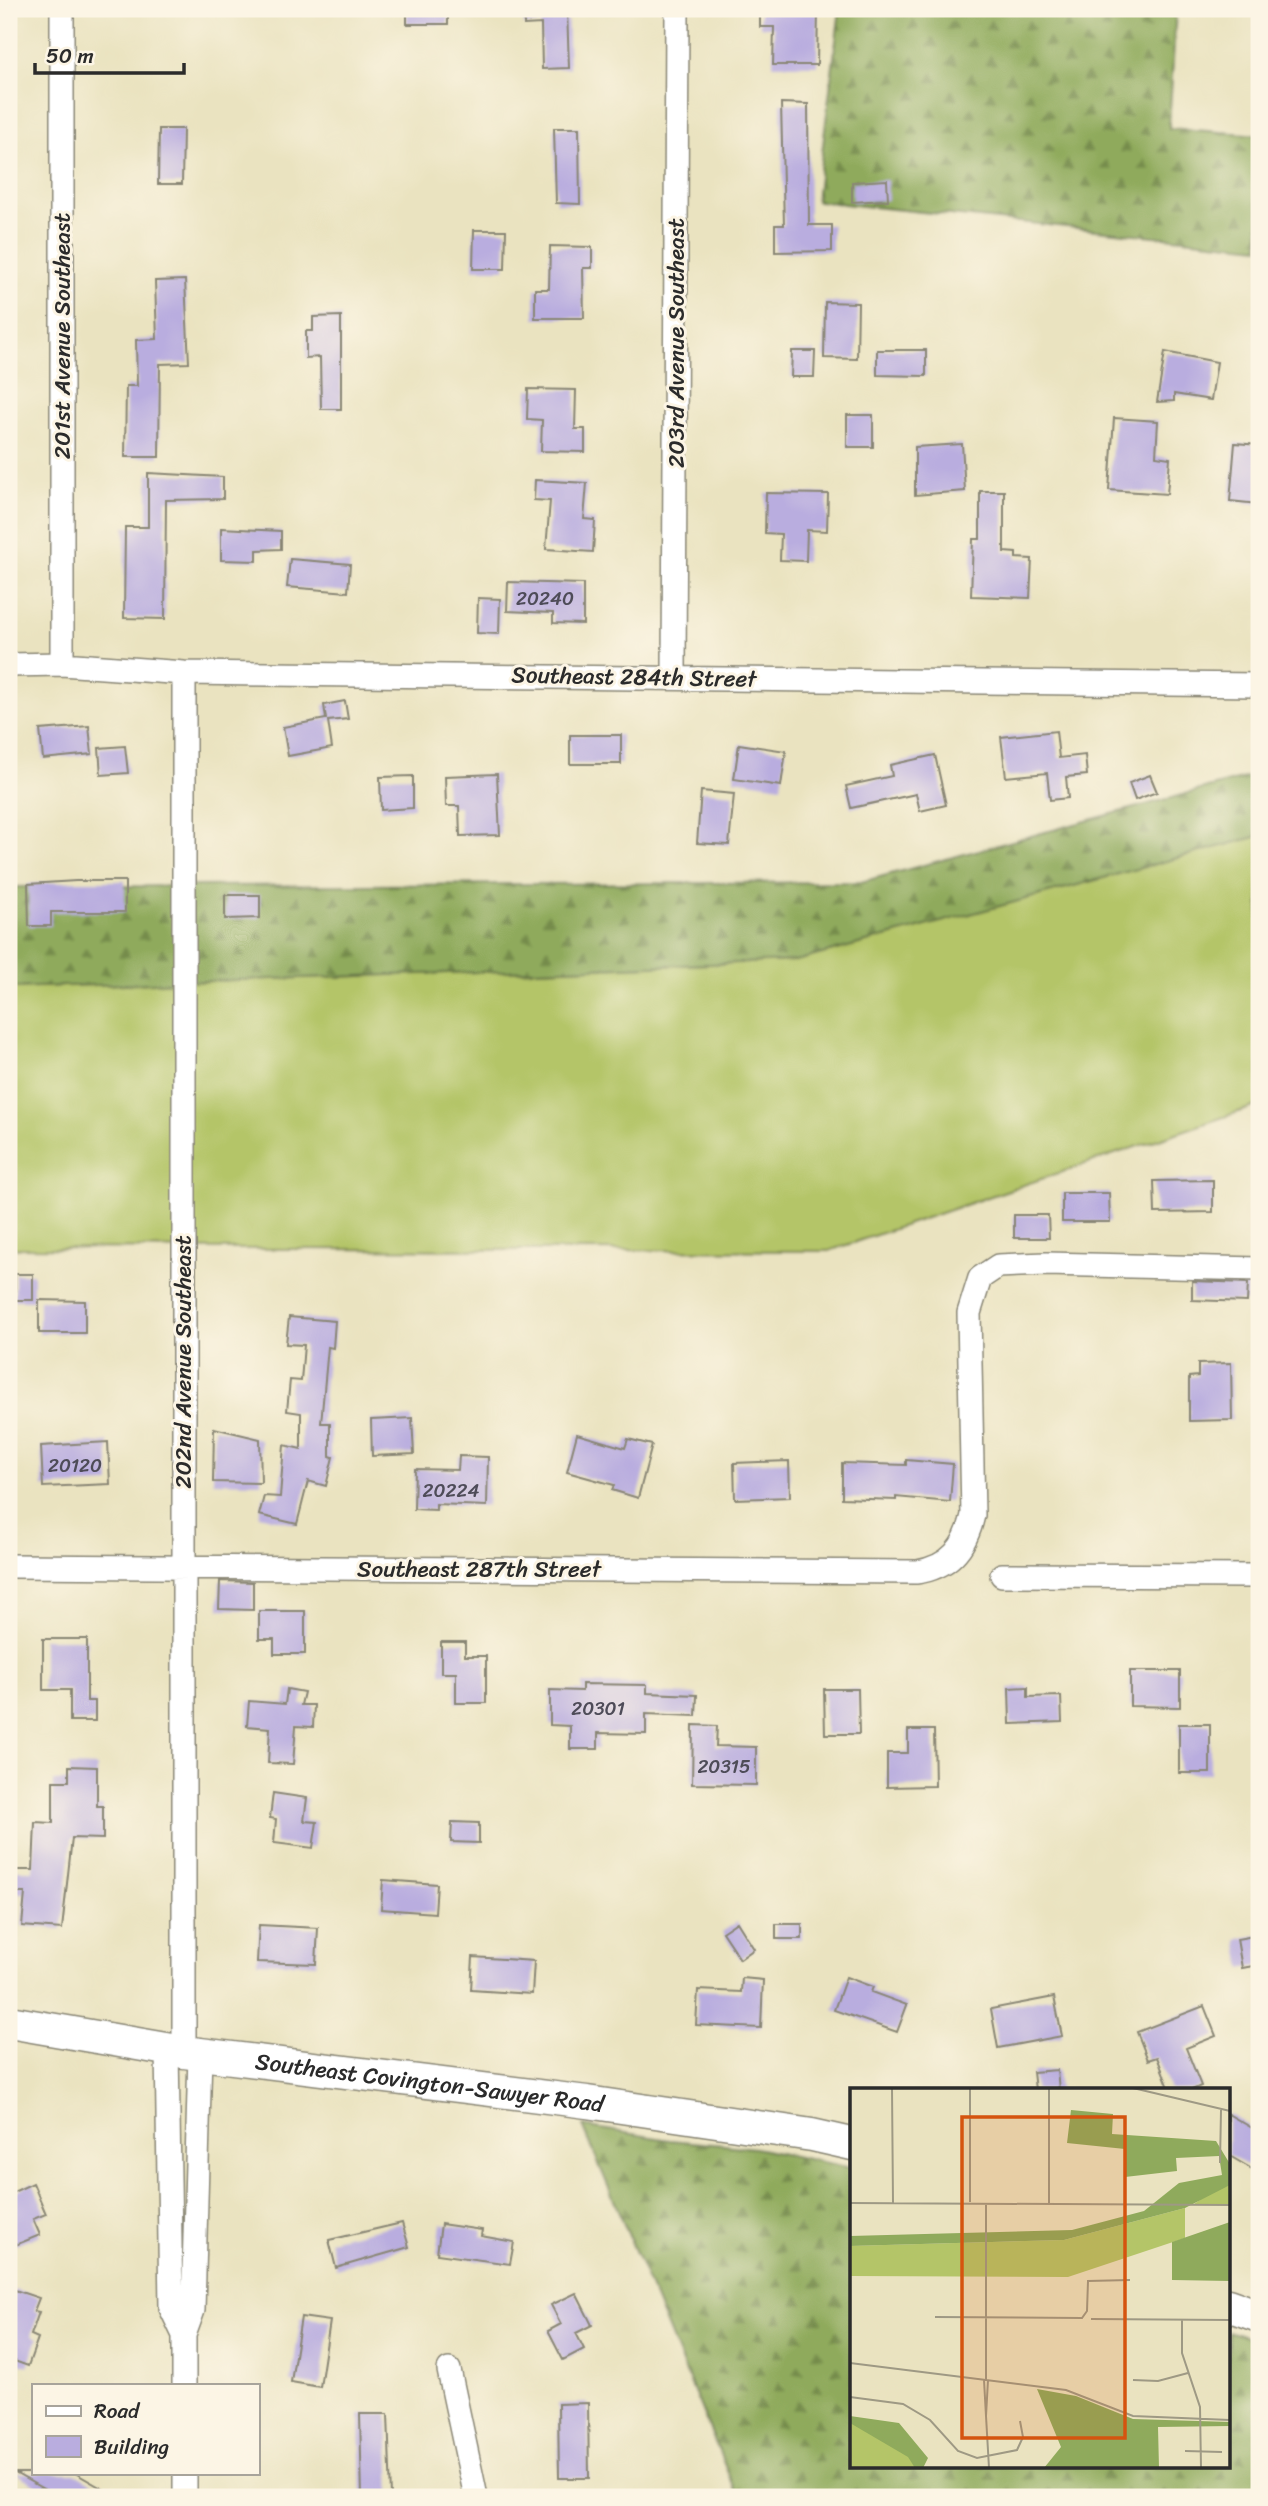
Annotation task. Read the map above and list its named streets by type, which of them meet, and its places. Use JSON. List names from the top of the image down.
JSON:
{
  "streets": {
    "street": [
      "201st Avenue Southeast",
      "203rd Avenue Southeast",
      "Southeast 284th Street",
      "202nd Avenue Southeast",
      "Southeast 287th Street",
      "Southeast Covington-Sawyer Road"
    ]
  },
  "crossings": [
    ["201st Avenue Southeast", "Southeast 284th Street"],
    ["203rd Avenue Southeast", "Southeast 284th Street"],
    ["Southeast 284th Street", "202nd Avenue Southeast"],
    ["202nd Avenue Southeast", "Southeast 287th Street"],
    ["202nd Avenue Southeast", "Southeast Covington-Sawyer Road"]
  ],
  "house_numbers": [
    "20240",
    "20120",
    "20224",
    "20301",
    "20315"
  ],
  "legend": ["Road", "Building"],
  "scale_bar": "50 m"
}
